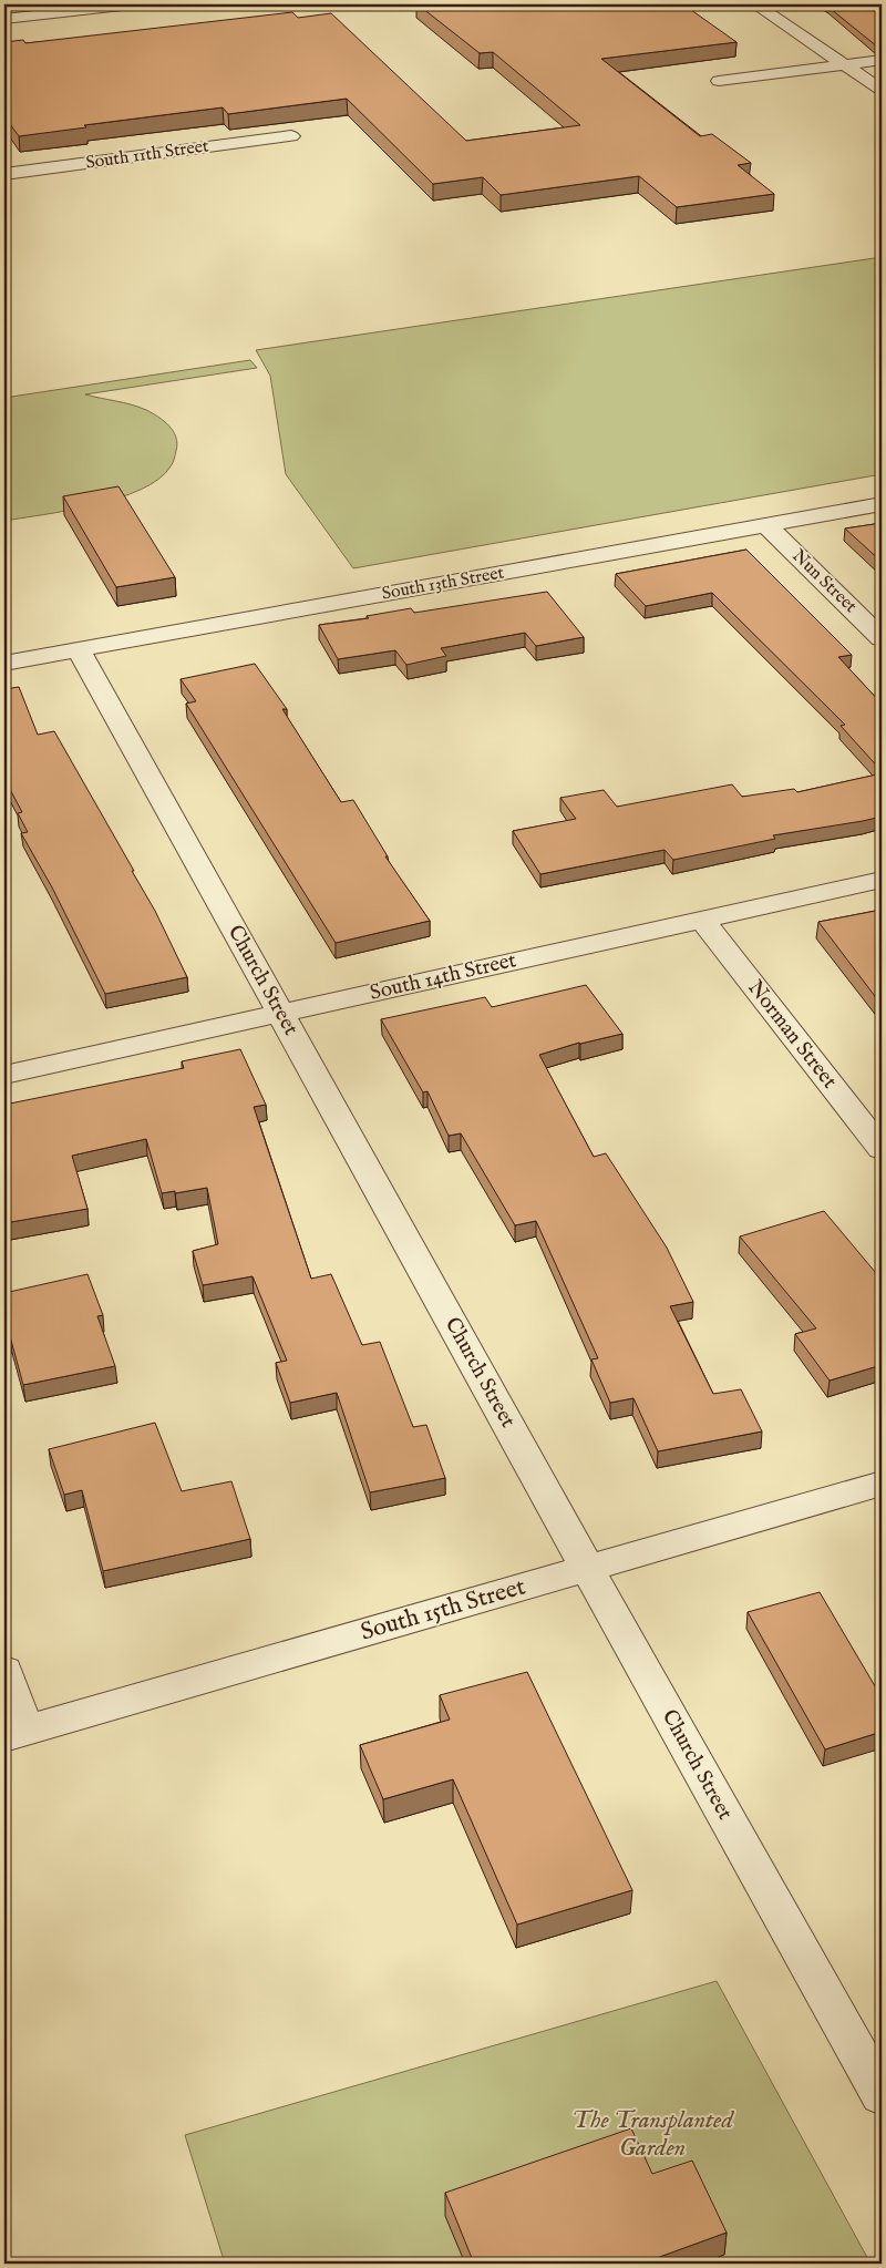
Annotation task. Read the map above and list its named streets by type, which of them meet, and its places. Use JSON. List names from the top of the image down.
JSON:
{
  "streets": {
    "street": [
      "South 11th Street",
      "Nun Street",
      "South 13th Street",
      "South 14th Street",
      "Church Street",
      "Norman Street",
      "South 15th Street"
    ]
  },
  "crossings": [
    ["Nun Street", "South 13th Street"],
    ["South 13th Street", "Church Street"],
    ["South 14th Street", "Church Street"],
    ["South 14th Street", "Norman Street"],
    ["Church Street", "South 15th Street"]
  ],
  "parks": ["The Transplanted Garden"]
}
